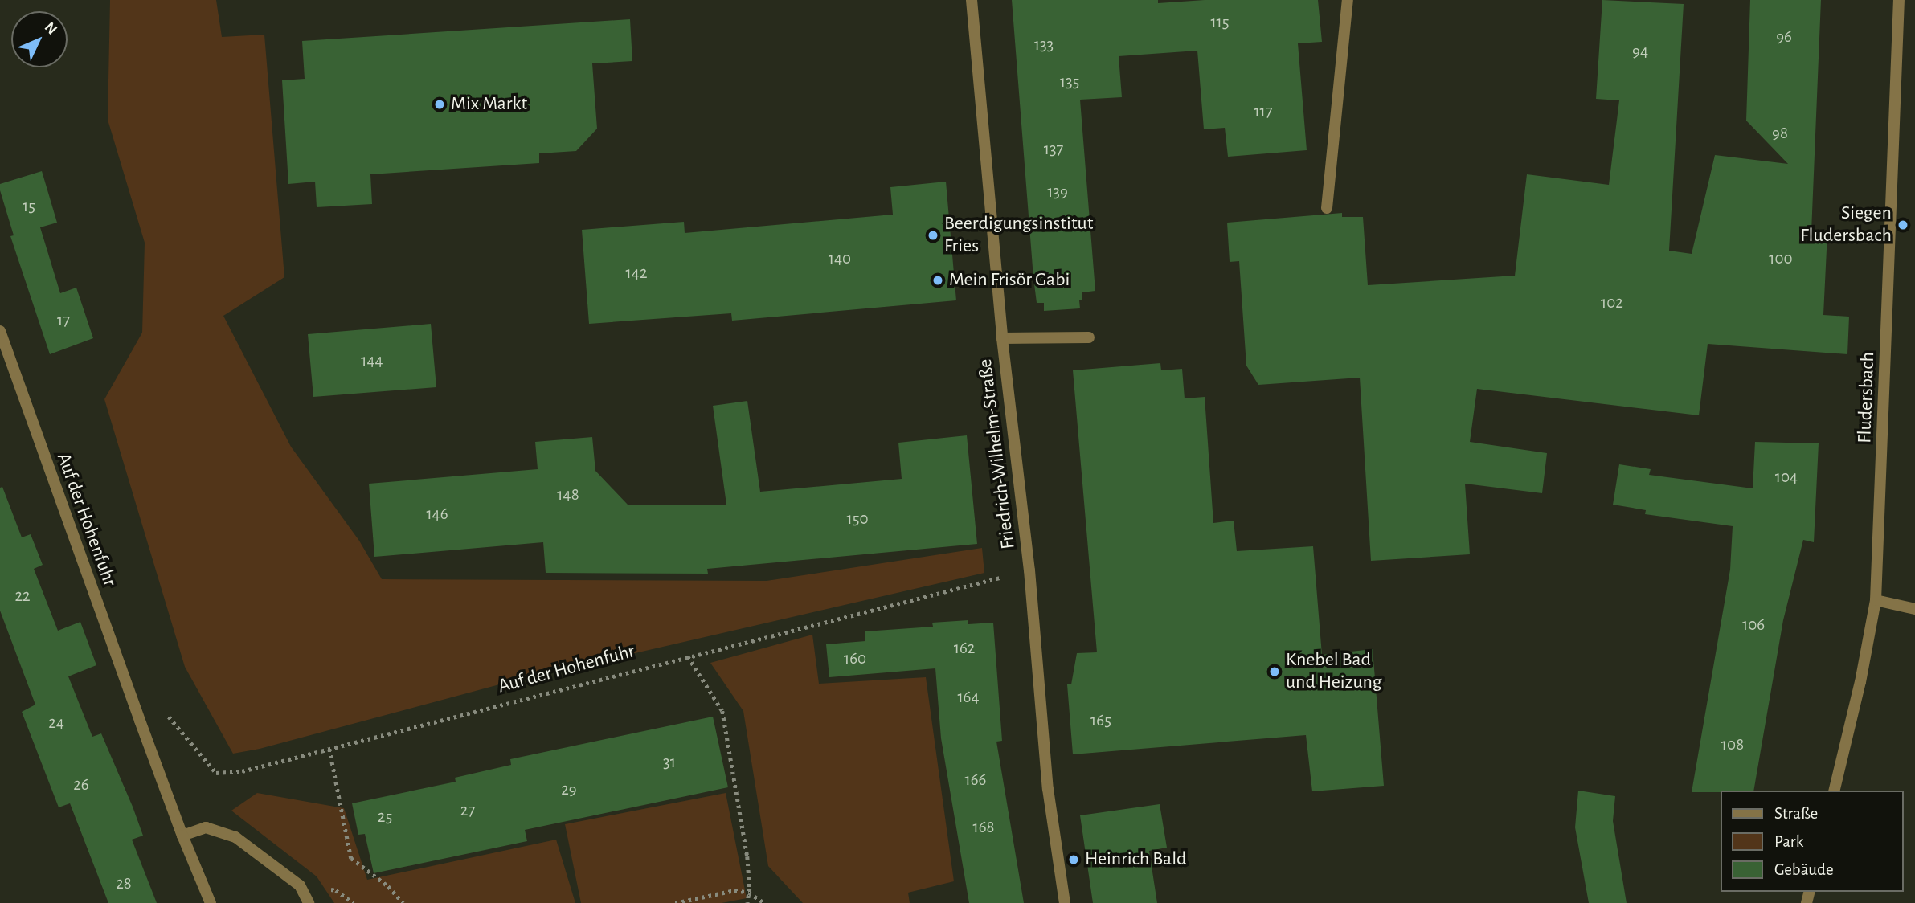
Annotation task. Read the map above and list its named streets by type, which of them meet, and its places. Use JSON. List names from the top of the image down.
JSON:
{
  "streets": {
    "street": ["Fludersbach", "Friedrich-Wilhelm-Straße", "Auf der Hohenfuhr"]
  },
  "crossings": [
    ["Friedrich-Wilhelm-Straße", "Auf der Hohenfuhr"]
  ],
  "places": [
    "Mix Markt",
    "Siegen Fludersbach",
    "Beerdigungsinstitut Fries",
    "Mein Frisör Gabi",
    "Knebel Bad und Heizung",
    "Heinrich Bald"
  ],
  "house_numbers": [
    "115",
    "96",
    "133",
    "94",
    "135",
    "117",
    "98",
    "137",
    "139",
    "15",
    "140",
    "100",
    "142",
    "102",
    "17",
    "144",
    "104",
    "148",
    "146",
    "150",
    "22",
    "106",
    "162",
    "160",
    "164",
    "165",
    "24",
    "108",
    "31",
    "166",
    "26",
    "29",
    "27",
    "25",
    "168",
    "28"
  ],
  "legend": ["Straße", "Park", "Gebäude"],
  "north": "top right"
}
